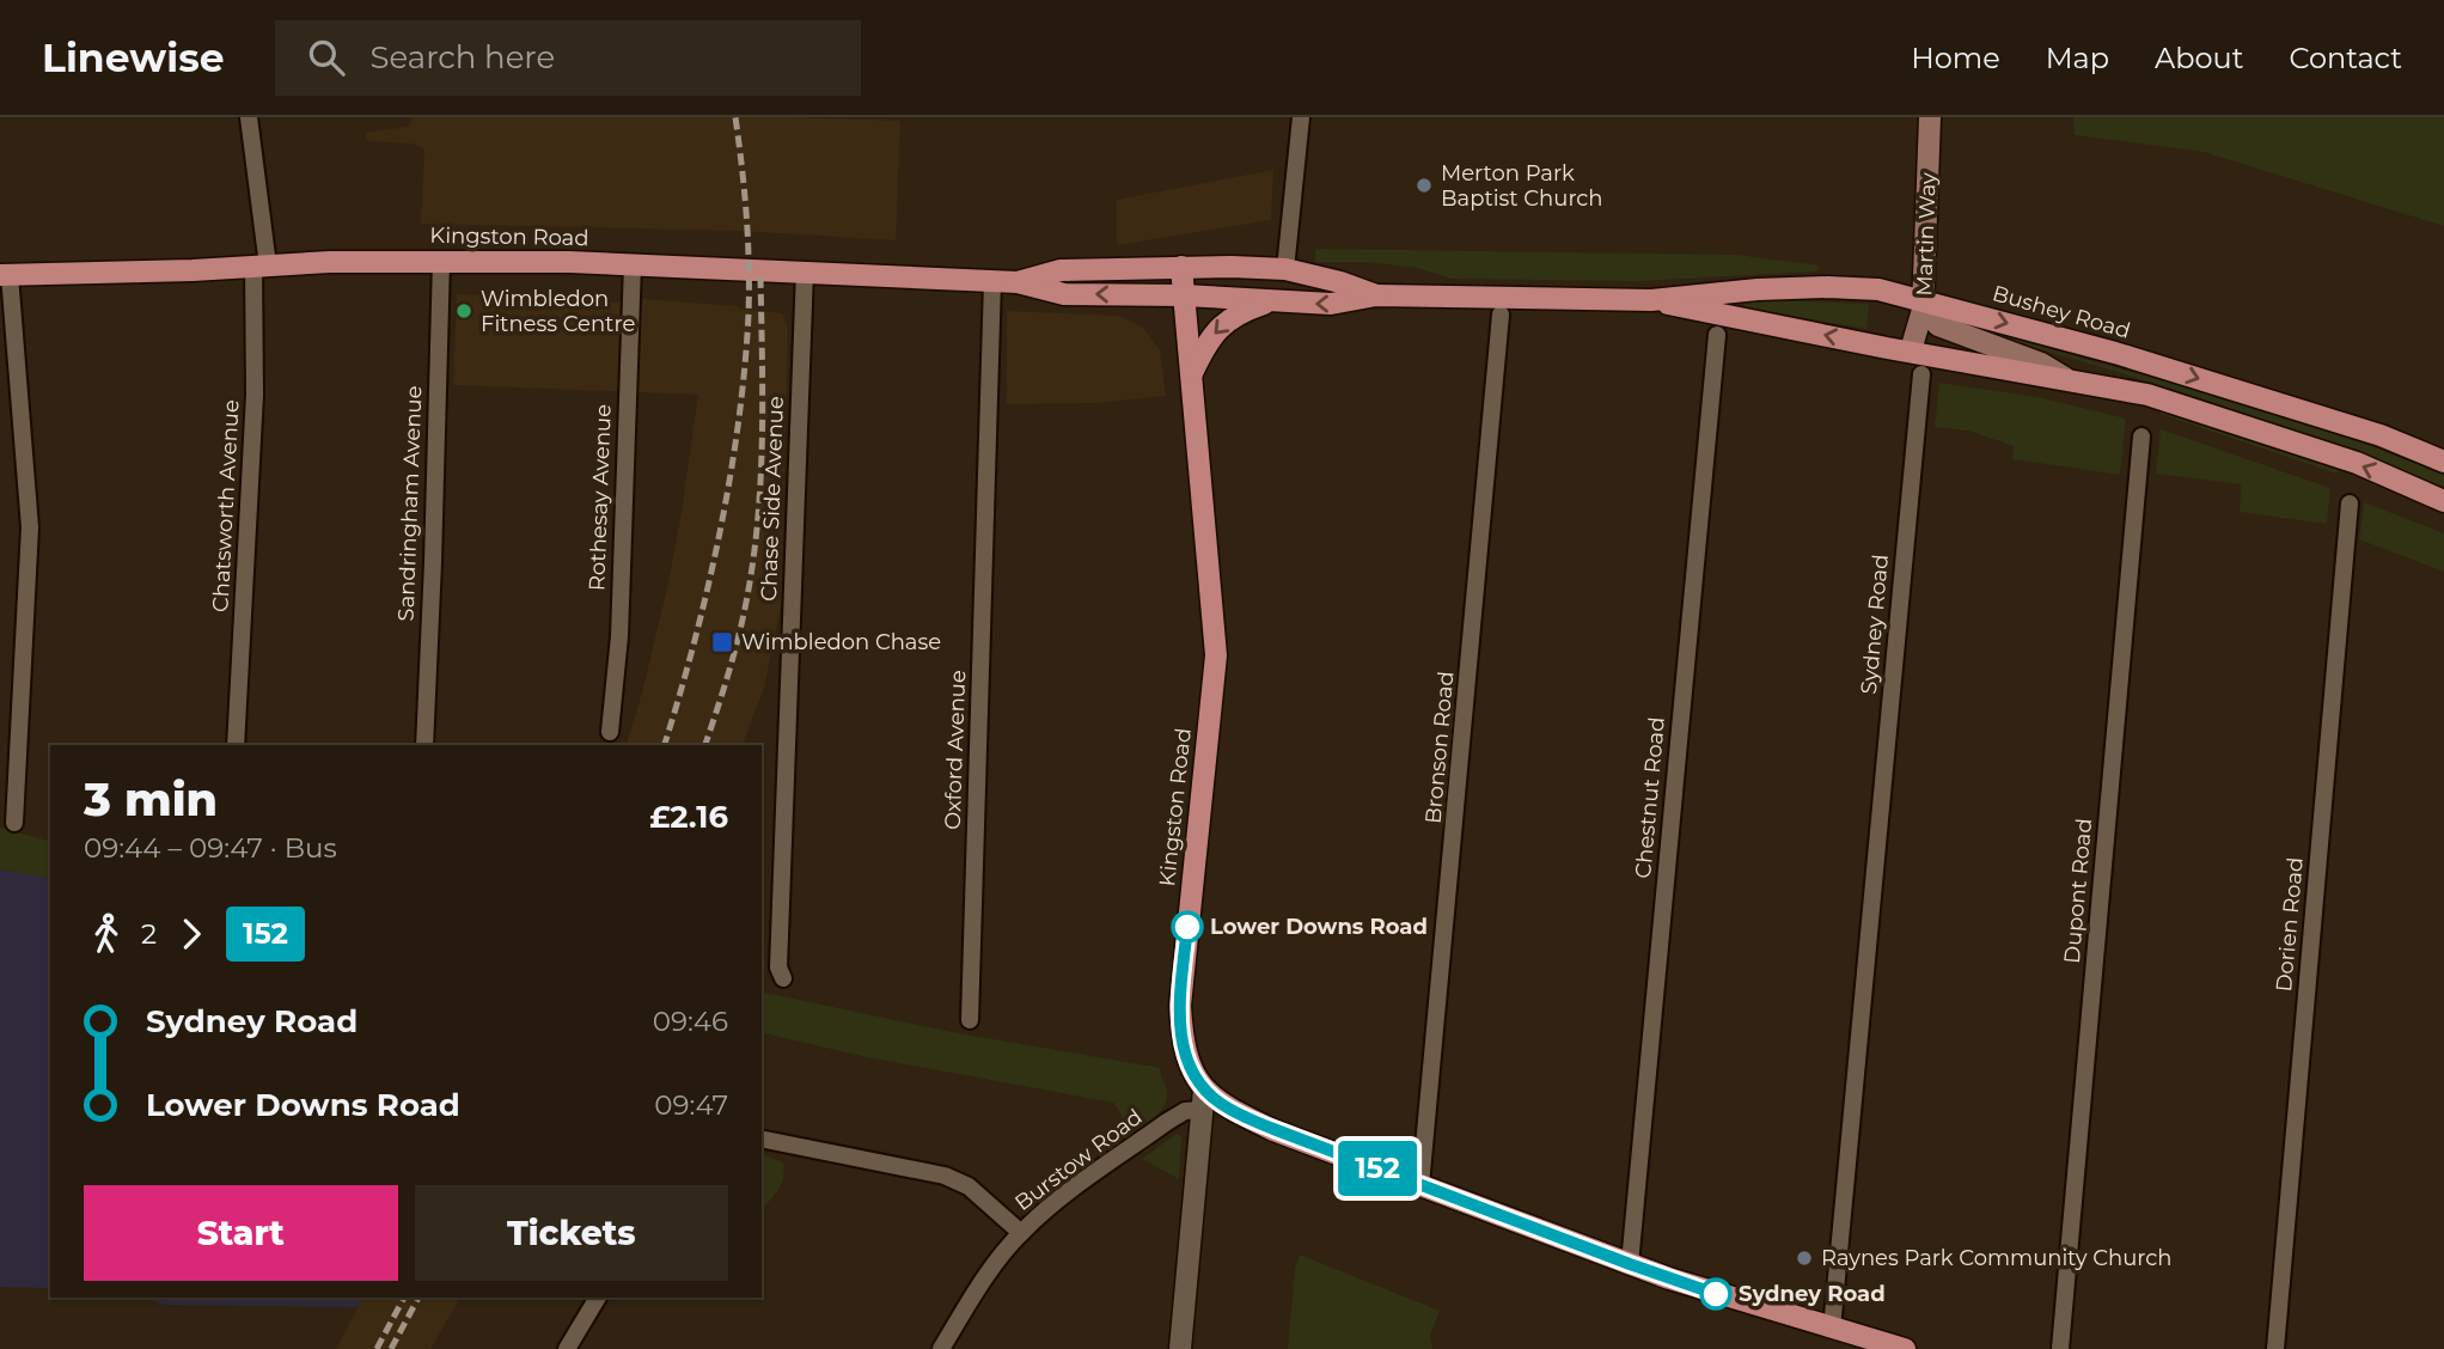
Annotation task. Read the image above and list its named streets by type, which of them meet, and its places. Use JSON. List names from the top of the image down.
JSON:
{
  "streets": {
    "main road": ["Martin Way", "Kingston Road", "Bushey Road"],
    "street": [
      "Rothesay Avenue",
      "Chase Side Avenue",
      "Sandringham Avenue",
      "Chatsworth Avenue",
      "Sydney Road",
      "Bronson Road",
      "Oxford Avenue",
      "Chestnut Road",
      "Dupont Road",
      "Dorien Road",
      "Burstow Road"
    ]
  },
  "crossings": [
    ["Martin Way", "Bushey Road"],
    ["Kingston Road", "Bushey Road"],
    ["Kingston Road", "Rothesay Avenue"],
    ["Kingston Road", "Chase Side Avenue"],
    ["Kingston Road", "Sandringham Avenue"],
    ["Kingston Road", "Chatsworth Avenue"],
    ["Kingston Road", "Sydney Road"],
    ["Kingston Road", "Bronson Road"],
    ["Kingston Road", "Oxford Avenue"],
    ["Kingston Road", "Chestnut Road"],
    ["Kingston Road", "Burstow Road"]
  ],
  "places": {
    "other": [
      "Merton Park Baptist Church",
      "Wimbledon Fitness Centre",
      "Lower Downs Road",
      "Raynes Park Community Church",
      "Sydney Road"
    ],
    "transit": ["Wimbledon Chase"]
  },
  "lines": ["bus line 152"],
  "page": {
    "header": "Linewise",
    "search": "Search here",
    "nav": [
      "Home",
      "Map",
      "About",
      "Contact"
    ],
    "on_map": "152",
    "heading": ["3 min", "09:44 – 09:47 · Bus", "£2.16"],
    "legs": ["2", "152"],
    "list": [
      {
        "name": "Sydney Road",
        "value": "09:46"
      },
      {
        "name": "Lower Downs Road",
        "value": "09:47"
      }
    ],
    "buttons": ["Start", "Tickets"]
  }
}
